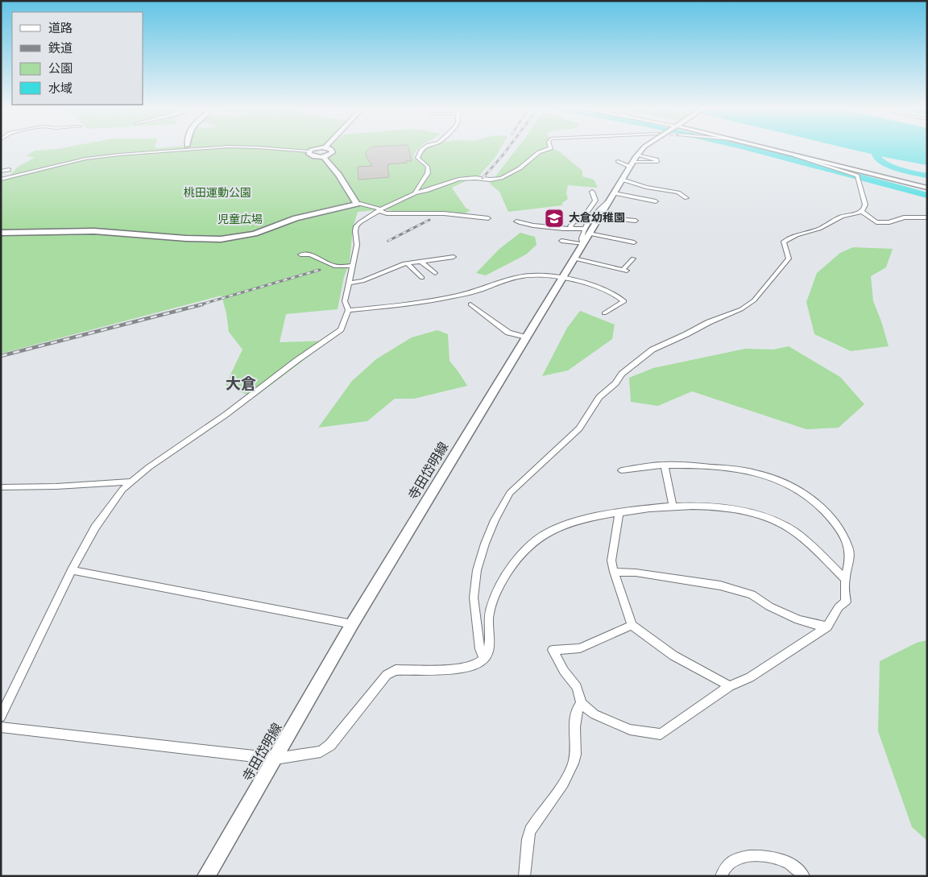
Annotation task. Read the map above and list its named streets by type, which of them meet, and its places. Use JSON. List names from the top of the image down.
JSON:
{
  "streets": {
    "main road": ["寺田岱明線"]
  },
  "districts": ["大倉"],
  "parks": ["桃田運動公園", "児童広場"],
  "places": {
    "school or university": ["大倉幼稚園"]
  },
  "legend": [
    "道路",
    "鉄道",
    "公園",
    "水域"
  ]
}
